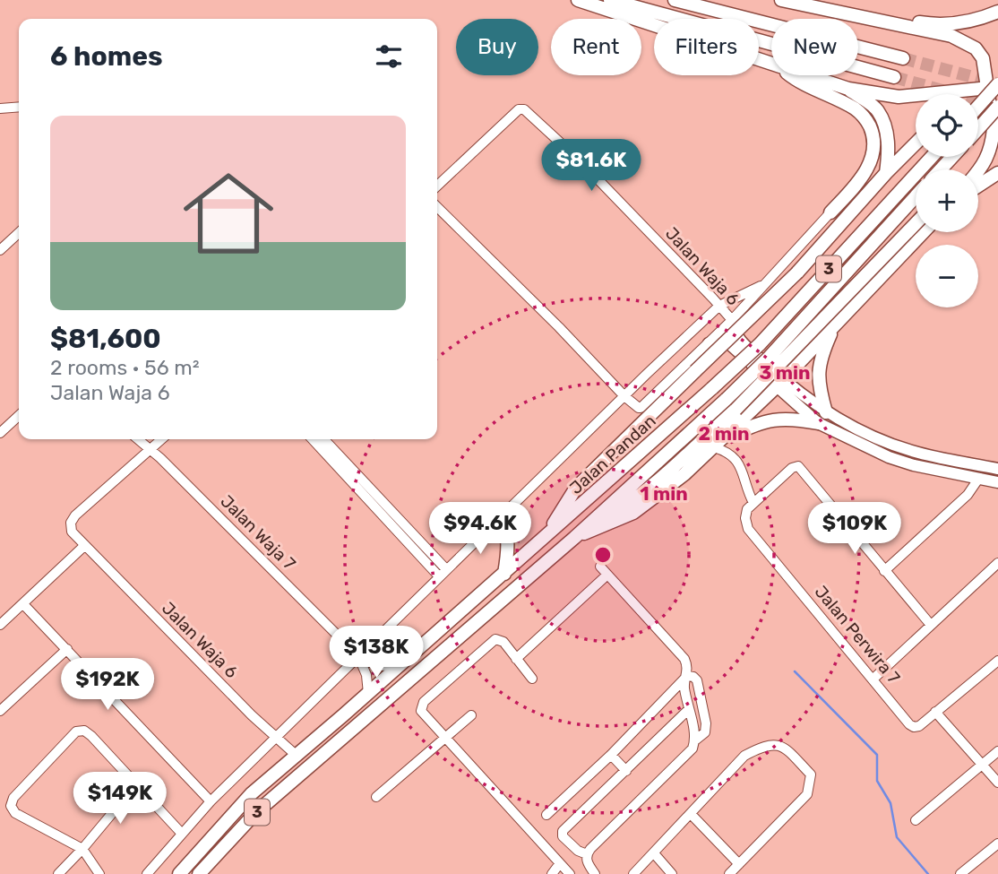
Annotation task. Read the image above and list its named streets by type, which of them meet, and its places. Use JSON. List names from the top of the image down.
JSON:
{
  "streets": {
    "highway": ["3", "Jalan Pandan"],
    "street": ["Jalan Waja 6", "Jalan Waja 7", "Jalan Perwira 7"]
  },
  "crossings": [
    ["Jalan Waja 6", "Jalan Pandan"],
    ["Jalan Pandan", "Jalan Waja 7"]
  ],
  "page": {
    "chip": [
      "Buy",
      "Rent",
      "Filters",
      "New"
    ],
    "heading": "6 homes",
    "map_buttons": ["+", "−"],
    "list": [
      {
        "name": "$81,600",
        "note": "2 rooms · 56 m² · Jalan Waja 6"
      }
    ],
    "price": [
      "$81.6K",
      "$94.6K",
      "$109K",
      "$138K",
      "$192K",
      "$149K"
    ]
  },
  "rings": ["3 min", "2 min", "1 min"]
}
